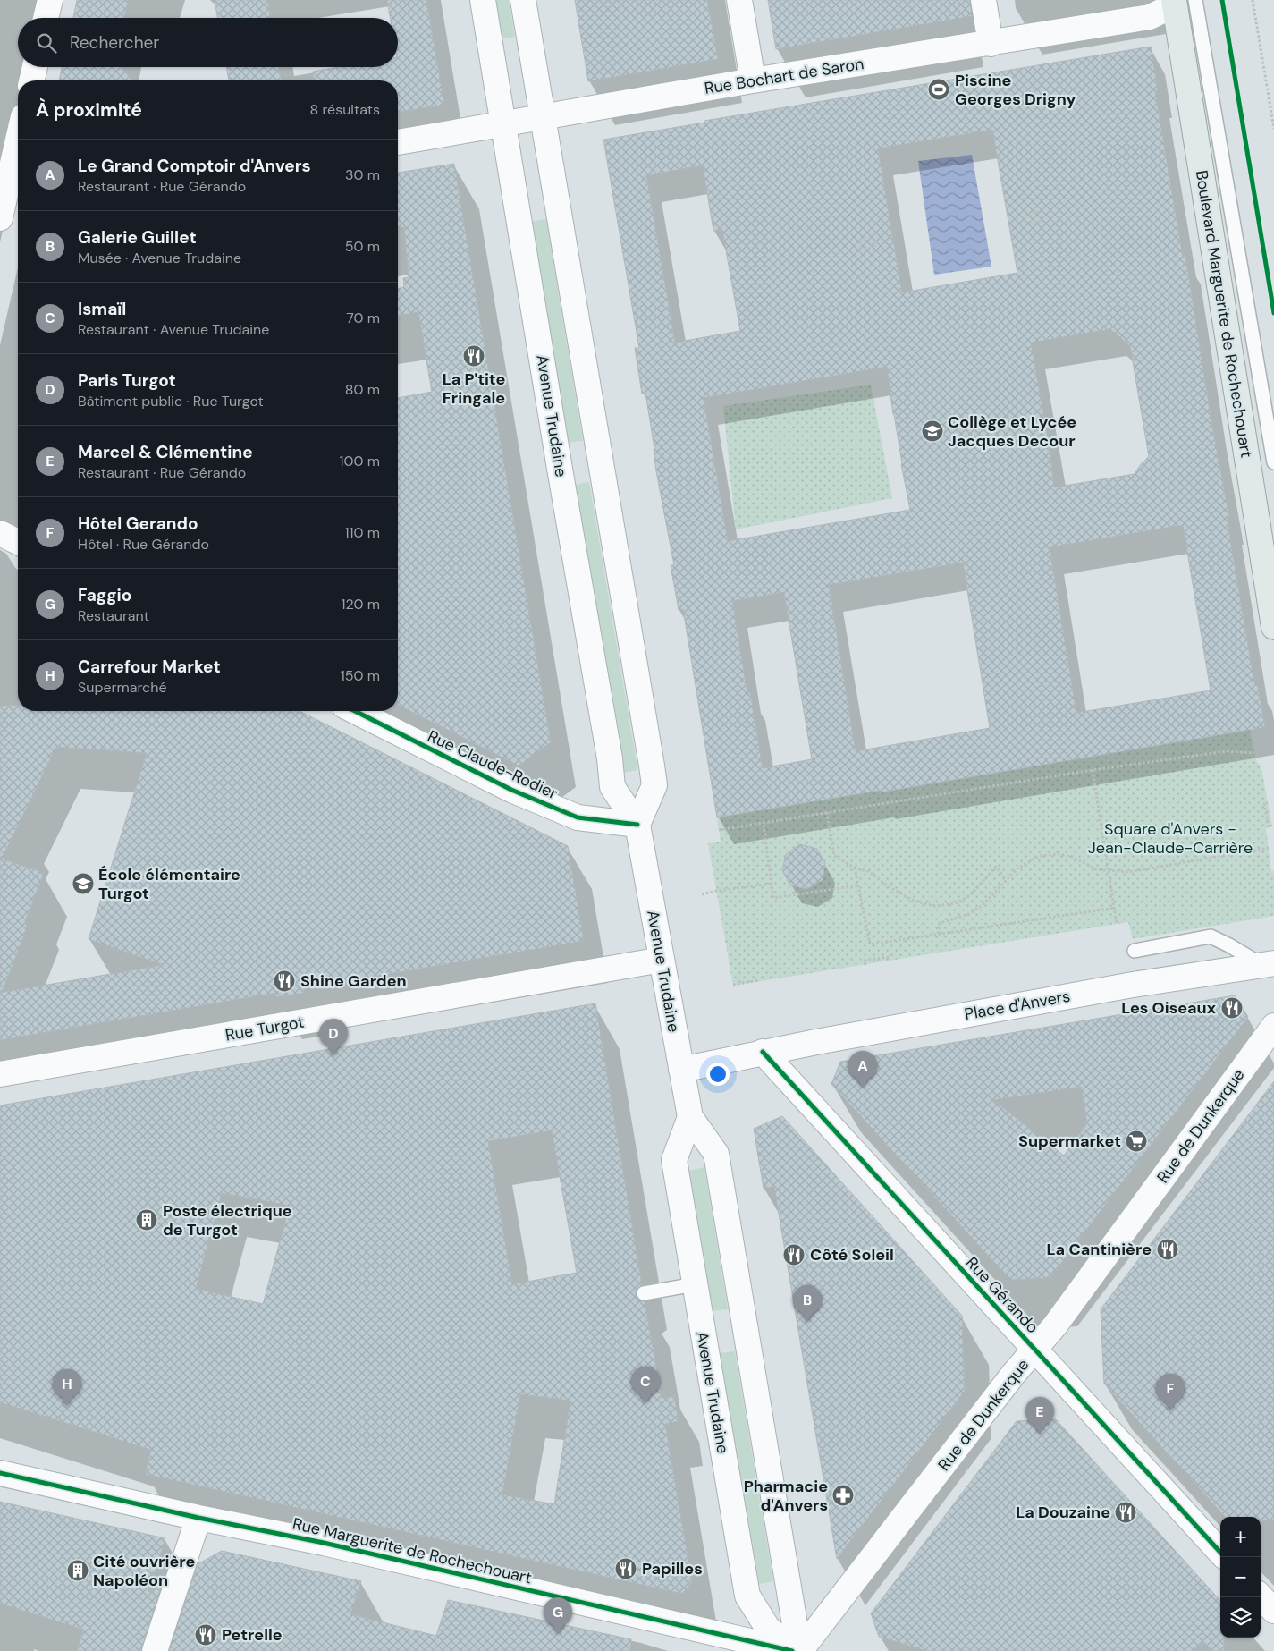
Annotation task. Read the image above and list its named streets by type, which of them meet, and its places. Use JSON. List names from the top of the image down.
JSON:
{
  "streets": {
    "main road": ["Boulevard Marguerite de Rochechouart"],
    "street": [
      "Rue Bochart de Saron",
      "Avenue Trudaine",
      "Rue Claude-Rodier",
      "Place d'Anvers",
      "Rue Turgot",
      "Rue de Dunkerque",
      "Rue Gérando",
      "Rue Marguerite de Rochechouart"
    ]
  },
  "crossings": [
    ["Rue Bochart de Saron", "Boulevard Marguerite de Rochechouart"],
    ["Rue Bochart de Saron", "Avenue Trudaine"],
    ["Avenue Trudaine", "Rue Claude-Rodier"],
    ["Avenue Trudaine", "Place d'Anvers"],
    ["Avenue Trudaine", "Rue Turgot"],
    ["Avenue Trudaine", "Rue de Dunkerque"],
    ["Place d'Anvers", "Rue Gérando"],
    ["Rue de Dunkerque", "Rue Gérando"]
  ],
  "parks": ["Square d'Anvers - Jean-Claude-Carrière"],
  "places": {
    "sports": ["Piscine Georges Drigny"],
    "restaurant": [
      "La P'tite Fringale",
      "Shine Garden",
      "Les Oiseaux",
      "La Cantinière",
      "Côté Soleil",
      "La Douzaine",
      "Papilles",
      "Petrelle"
    ],
    "school or university": ["Collège et Lycée Jacques Decour", "École élémentaire Turgot"],
    "supermarket": ["Supermarket"],
    "building": ["Poste électrique de Turgot", "Cité ouvrière Napoléon"],
    "pharmacy": ["Pharmacie d'Anvers"]
  },
  "page": {
    "search": "Rechercher",
    "heading": ["À proximité", "8 résultats"],
    "list": [
      {
        "mark": "A",
        "name": "Le Grand Comptoir d'Anvers",
        "note": "Restaurant · Rue Gérando",
        "value": "30 m"
      },
      {
        "mark": "B",
        "name": "Galerie Guillet",
        "note": "Musée · Avenue Trudaine",
        "value": "50 m"
      },
      {
        "mark": "C",
        "name": "Ismaïl",
        "note": "Restaurant · Avenue Trudaine",
        "value": "70 m"
      },
      {
        "mark": "D",
        "name": "Paris Turgot",
        "note": "Bâtiment public · Rue Turgot",
        "value": "80 m"
      },
      {
        "mark": "E",
        "name": "Marcel & Clémentine",
        "note": "Restaurant · Rue Gérando",
        "value": "100 m"
      },
      {
        "mark": "F",
        "name": "Hôtel Gerando",
        "note": "Hôtel · Rue Gérando",
        "value": "110 m"
      },
      {
        "mark": "G",
        "name": "Faggio",
        "note": "Restaurant",
        "value": "120 m"
      },
      {
        "mark": "H",
        "name": "Carrefour Market",
        "note": "Supermarché",
        "value": "150 m"
      }
    ],
    "pins": [
      "D",
      "A",
      "B",
      "C",
      "H",
      "F",
      "E",
      "G"
    ],
    "map_buttons": ["+", "−"]
  }
}
